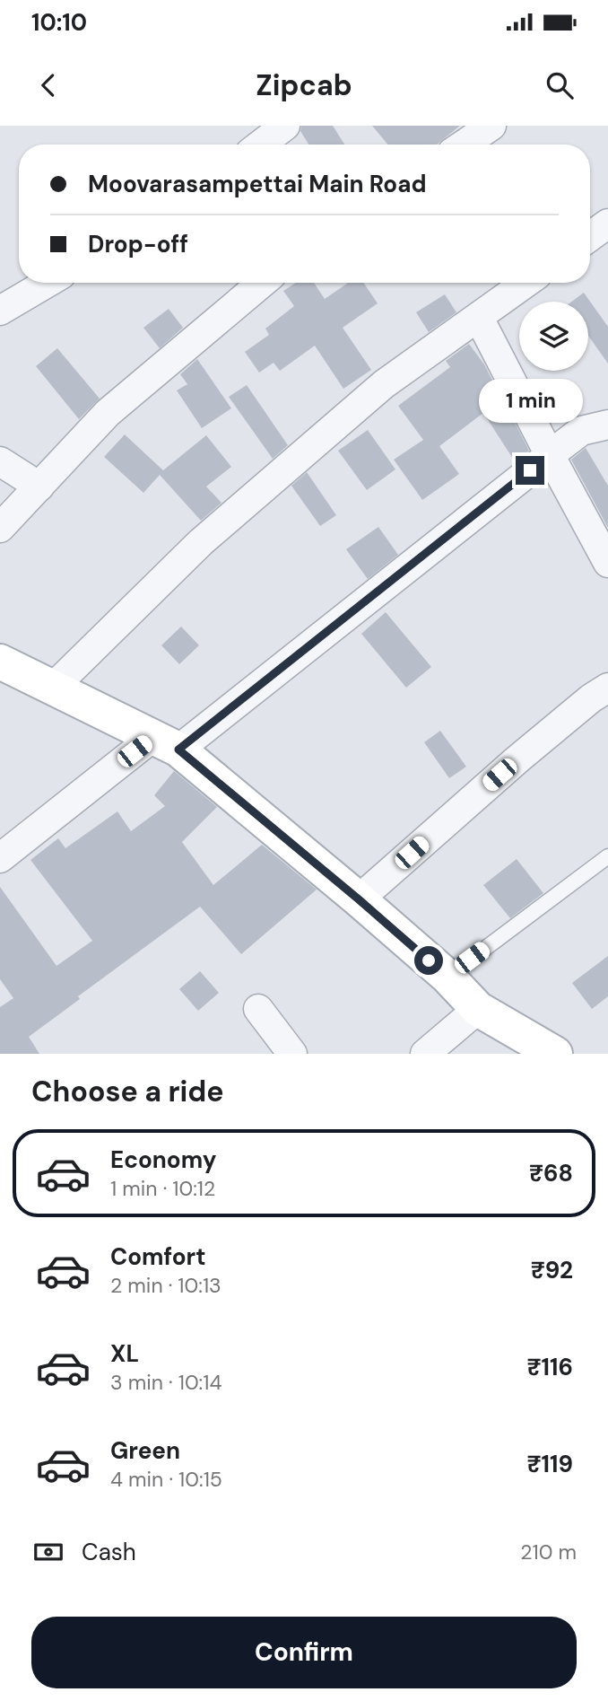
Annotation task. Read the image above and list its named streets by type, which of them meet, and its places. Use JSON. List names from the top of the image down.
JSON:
{
  "page": {
    "status": "10:10",
    "header": "Zipcab",
    "banner": ["Moovarasampettai Main Road", "Drop-off"],
    "bubble": "1 min",
    "heading": "Choose a ride",
    "list": [
      {
        "name": "Economy",
        "note": "1 min · 10:12",
        "value": "₹68"
      },
      {
        "name": "Comfort",
        "note": "2 min · 10:13",
        "value": "₹92"
      },
      {
        "name": "XL",
        "note": "3 min · 10:14",
        "value": "₹116"
      },
      {
        "name": "Green",
        "note": "4 min · 10:15",
        "value": "₹119"
      }
    ],
    "pay": ["Cash", "210 m"],
    "buttons": "Confirm"
  }
}
